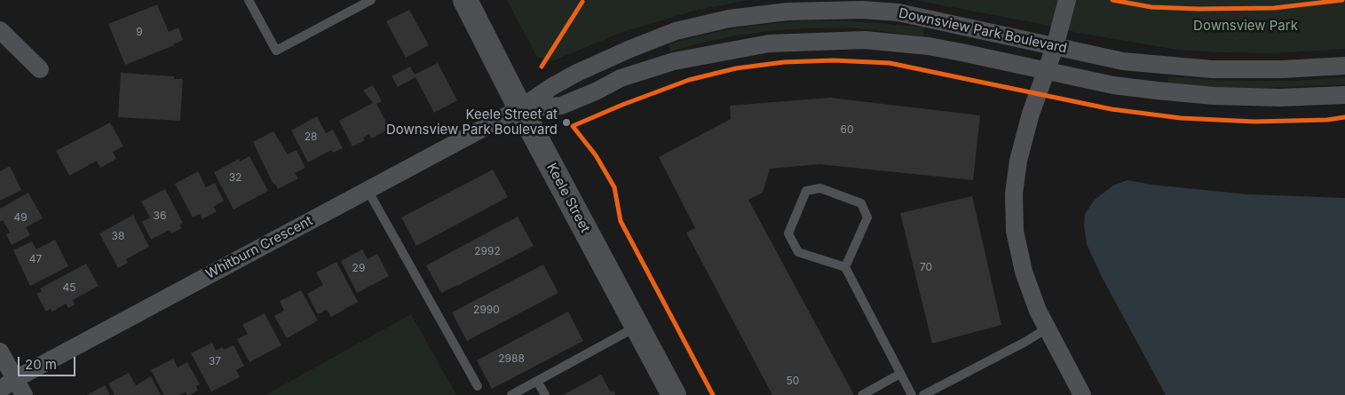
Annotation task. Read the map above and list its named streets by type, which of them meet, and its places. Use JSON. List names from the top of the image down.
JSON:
{
  "streets": {
    "main road": ["Keele Street"],
    "street": ["Downsview Park Boulevard", "Whitburn Crescent"]
  },
  "crossings": [
    ["Downsview Park Boulevard", "Keele Street"],
    ["Downsview Park Boulevard", "Whitburn Crescent"],
    ["Keele Street", "Whitburn Crescent"]
  ],
  "parks": ["Downsview Park"],
  "places": ["Keele Street at Downsview Park Boulevard"],
  "house_numbers": [
    "9",
    "60",
    "28",
    "32",
    "36",
    "49",
    "38",
    "2992",
    "47",
    "70",
    "29",
    "45",
    "2990",
    "2988",
    "37",
    "50"
  ],
  "scale_bar": "20 m"
}
